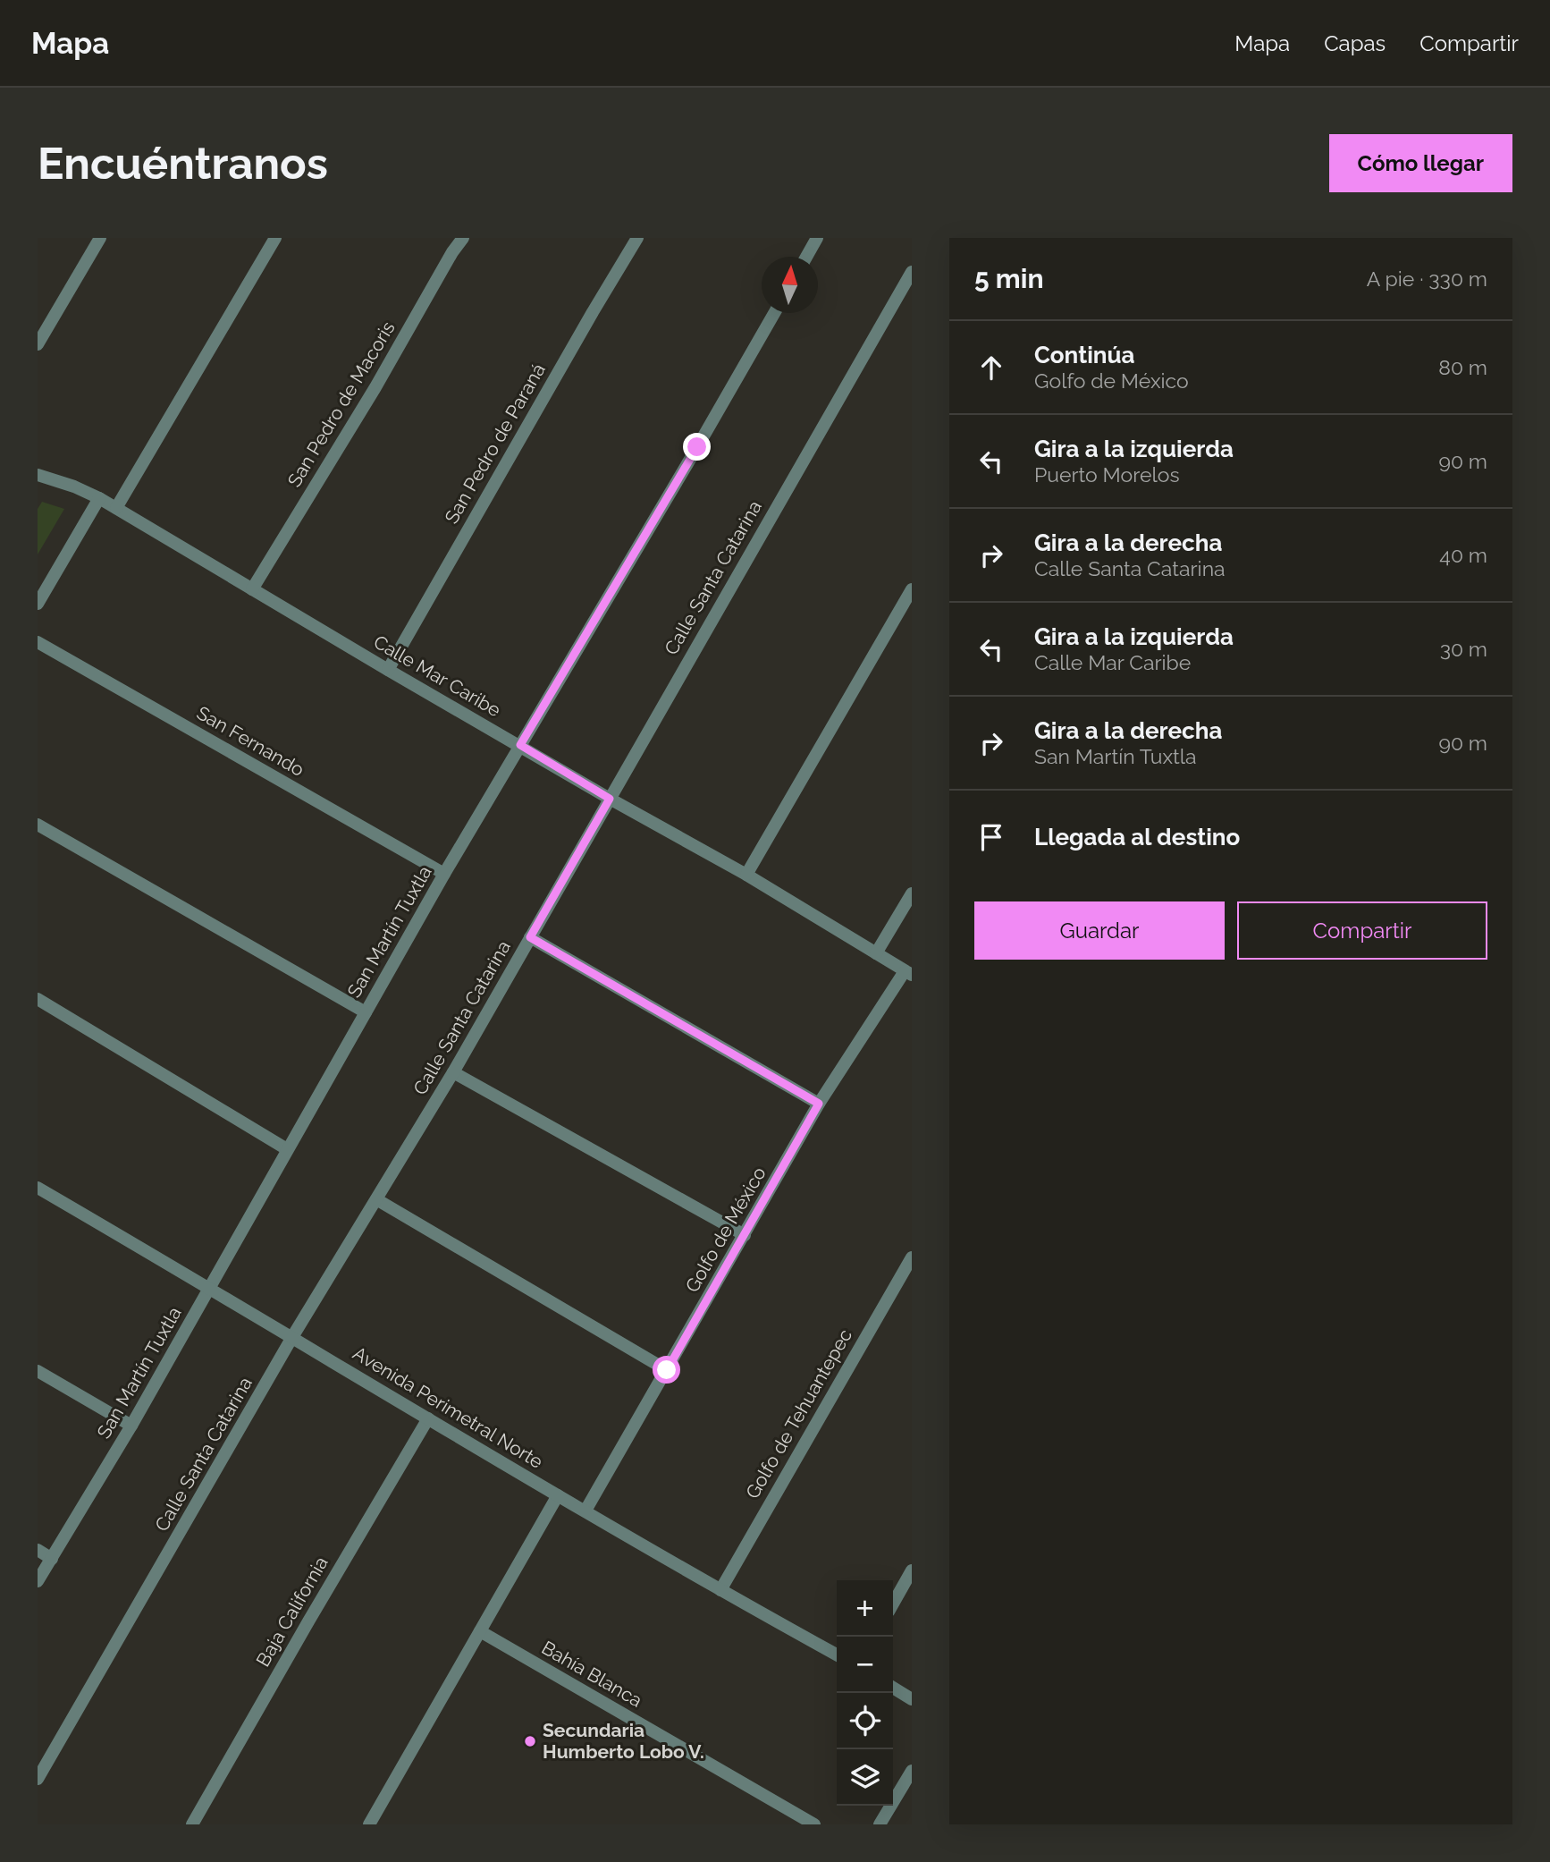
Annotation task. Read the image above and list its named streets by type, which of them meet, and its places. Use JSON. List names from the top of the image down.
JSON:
{
  "streets": {
    "street": [
      "San Pedro de Macoris",
      "San Pedro de Paraná",
      "Calle Santa Catarina",
      "Calle Mar Caribe",
      "San Fernando",
      "San Martín Tuxtla",
      "Golfo de México",
      "Avenida Perimetral Norte",
      "Golfo de Tehuantepec",
      "Baja California",
      "Bahía Blanca"
    ]
  },
  "crossings": [
    ["San Pedro de Macoris", "Calle Mar Caribe"],
    ["San Pedro de Paraná", "Calle Mar Caribe"],
    ["Calle Santa Catarina", "Calle Mar Caribe"],
    ["Calle Santa Catarina", "Avenida Perimetral Norte"],
    ["Calle Mar Caribe", "San Martín Tuxtla"],
    ["Calle Mar Caribe", "Golfo de México"],
    ["San Fernando", "San Martín Tuxtla"],
    ["San Martín Tuxtla", "Avenida Perimetral Norte"],
    ["Golfo de México", "Avenida Perimetral Norte"],
    ["Avenida Perimetral Norte", "Golfo de Tehuantepec"],
    ["Avenida Perimetral Norte", "Baja California"]
  ],
  "places": ["Secundaria Humberto Lobo V."],
  "north": "top",
  "page": {
    "header": "Mapa",
    "nav": ["Mapa", "Capas", "Compartir"],
    "buttons": [
      "Cómo llegar",
      ["Guardar", "Compartir"]
    ],
    "title": "Encuéntranos",
    "heading": ["5 min", "A pie · 330 m"],
    "list": [
      ["Continúa", "Golfo de México", "80 m"],
      ["Gira a la izquierda", "Puerto Morelos", "90 m"],
      ["Gira a la derecha", "Calle Santa Catarina", "40 m"],
      ["Gira a la izquierda", "Calle Mar Caribe", "30 m"],
      ["Gira a la derecha", "San Martín Tuxtla", "90 m"],
      "Llegada al destino"
    ],
    "map_buttons": ["+", "−"]
  }
}
